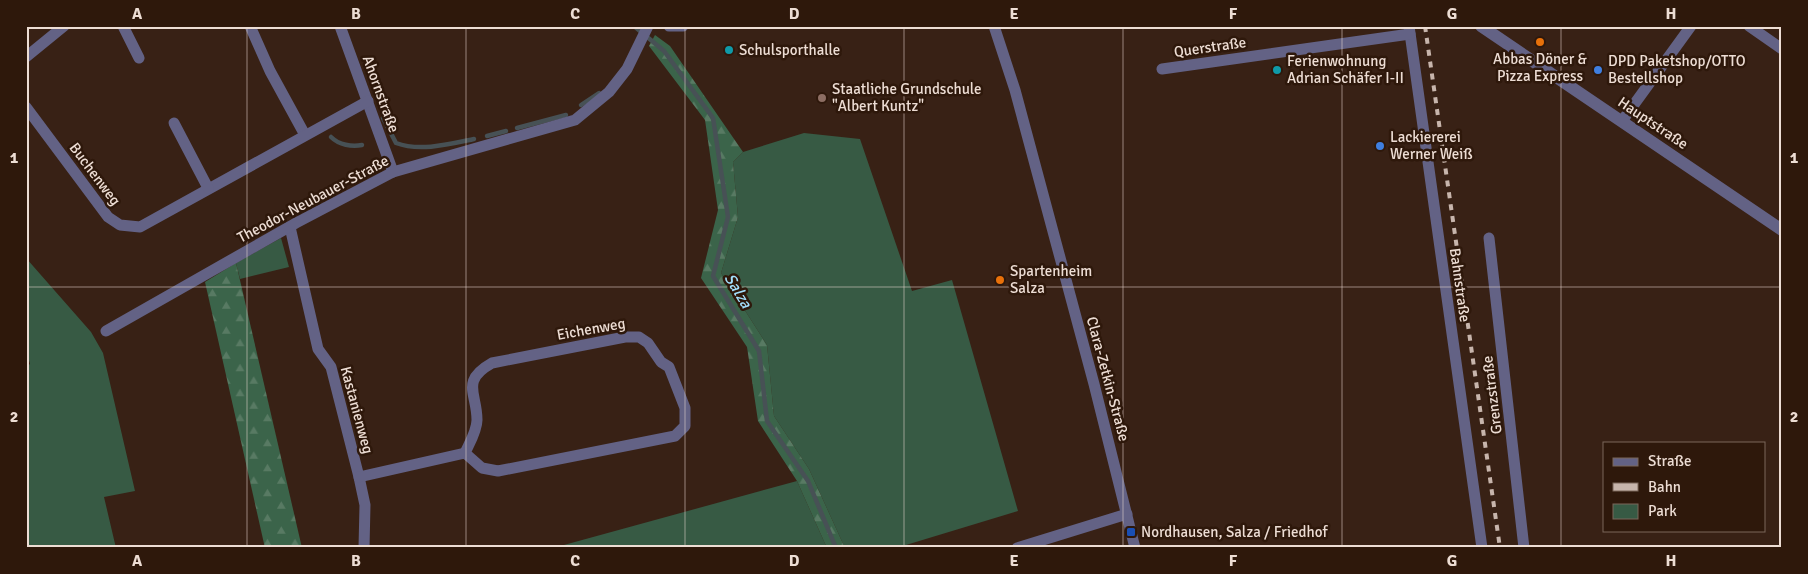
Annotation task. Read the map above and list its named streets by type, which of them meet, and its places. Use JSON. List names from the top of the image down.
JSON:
{
  "streets": {
    "street": [
      "Querstraße",
      "Ahornstraße",
      "Hauptstraße",
      "Buchenweg",
      "Theodor-Neubauer-Straße",
      "Bahnstraße",
      "Eichenweg",
      "Clara-Zetkin-Straße",
      "Grenzstraße",
      "Kastanienweg"
    ]
  },
  "crossings": [
    ["Querstraße", "Bahnstraße"],
    ["Ahornstraße", "Buchenweg"],
    ["Ahornstraße", "Theodor-Neubauer-Straße"],
    ["Theodor-Neubauer-Straße", "Kastanienweg"]
  ],
  "water": ["Salza"],
  "places": {
    "other": [
      "Abbas Döner & Pizza Express",
      "Schulsporthalle",
      "Ferienwohnung Adrian Schäfer I-II",
      "DPD Paketshop/OTTO Bestellshop",
      "Staatliche Grundschule \"Albert Kuntz\"",
      "Lackiererei Werner Weiß",
      "Spartenheim Salza"
    ],
    "transit": ["Nordhausen, Salza / Friedhof"]
  },
  "legend": ["Straße", "Bahn", "Park"],
  "grid": {
    "columns": [
      "A",
      "B",
      "C",
      "D",
      "E",
      "F",
      "G",
      "H"
    ],
    "rows": ["1", "2"]
  }
}
